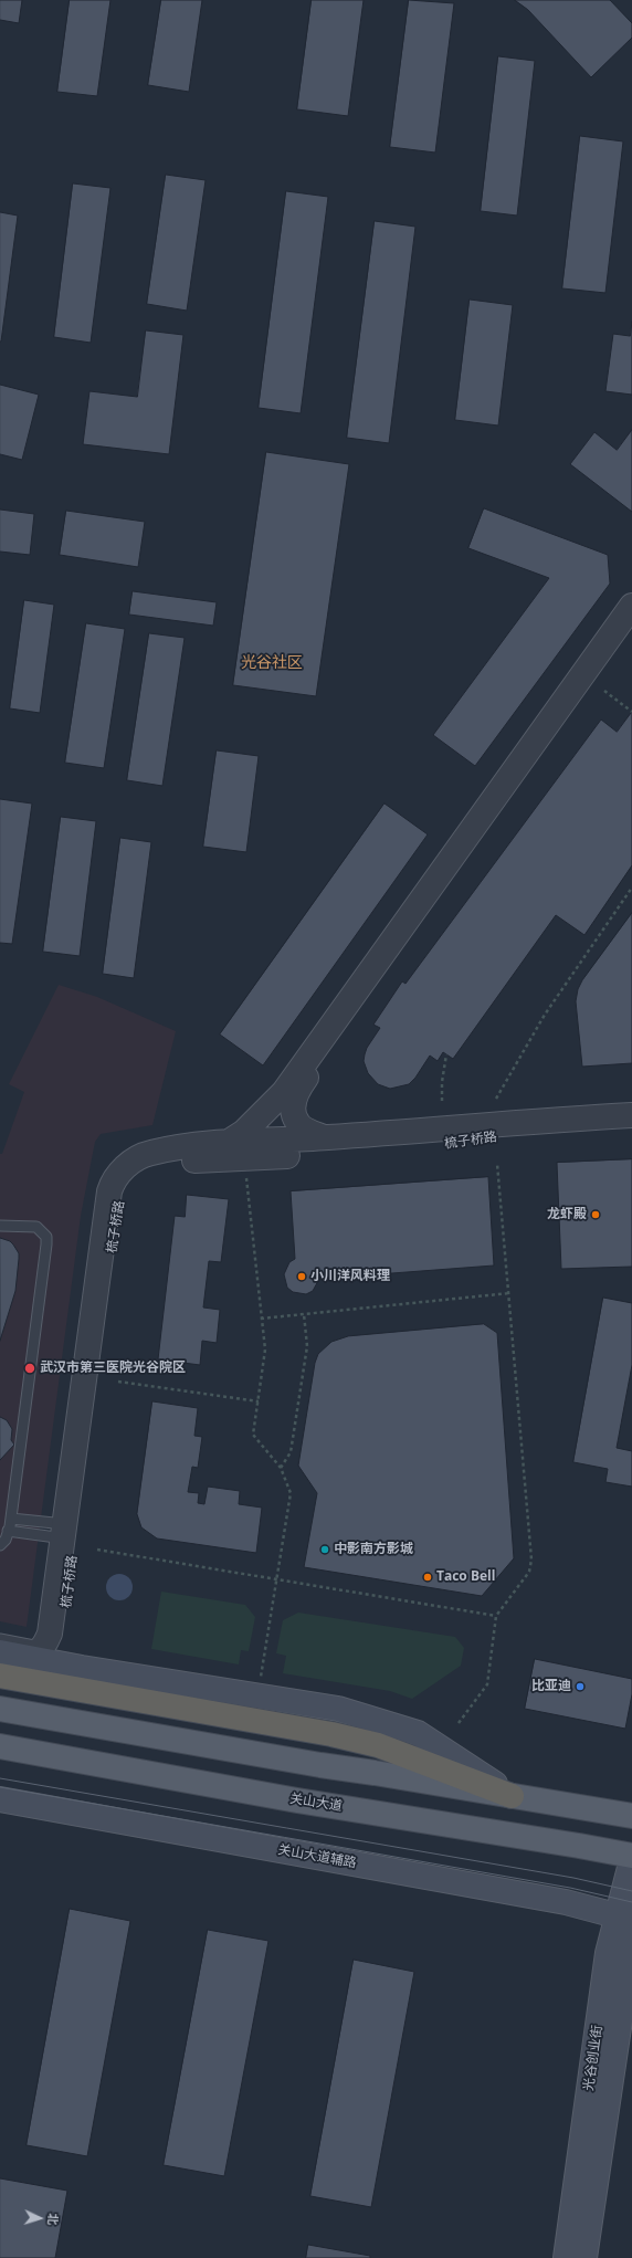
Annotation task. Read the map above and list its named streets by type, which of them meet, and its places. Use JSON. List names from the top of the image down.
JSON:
{
  "streets": {
    "main road": ["关山大道", "关山大道辅路", "光谷创业街"],
    "street": ["梳子桥路"]
  },
  "crossings": [
    ["关山大道辅路", "光谷创业街"]
  ],
  "districts": ["光谷社区"],
  "places": [
    "龙虾殿",
    "小川洋风料理",
    "武汉市第三医院光谷院区",
    "中影南方影城",
    "Taco Bell",
    "比亚迪"
  ],
  "north": "right"
}
